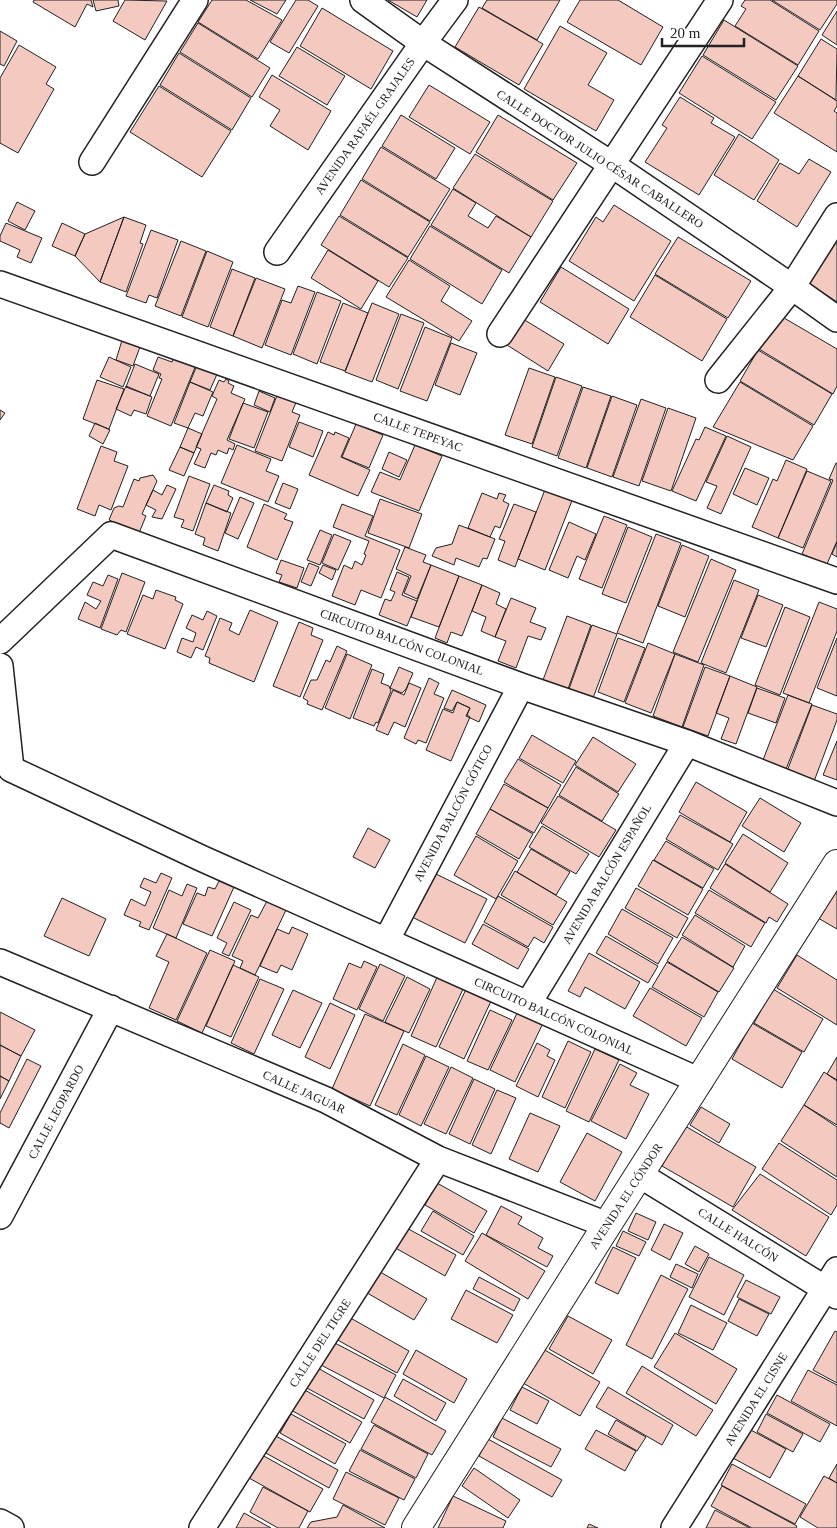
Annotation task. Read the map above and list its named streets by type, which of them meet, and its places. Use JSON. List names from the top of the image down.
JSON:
{
  "streets": {
    "street": [
      "AVENIDA RAFAÉL GRAJALES",
      "CALLE DOCTOR JULIO CÉSAR CABALLERO",
      "CALLE TEPEYAC",
      "CIRCUITO BALCÓN COLONIAL",
      "AVENIDA BALCÓN GÓTICO",
      "AVENIDA BALCÓN ESPAÑOL",
      "CALLE JAGUAR",
      "CALLE LEOPARDO",
      "AVENIDA EL CÓNDOR",
      "CALLE HALCÓN",
      "CALLE DEL TIGRE",
      "AVENIDA EL CISNE"
    ]
  },
  "crossings": [
    ["AVENIDA RAFAÉL GRAJALES", "CALLE DOCTOR JULIO CÉSAR CABALLERO"],
    ["CIRCUITO BALCÓN COLONIAL", "AVENIDA BALCÓN GÓTICO"],
    ["CIRCUITO BALCÓN COLONIAL", "AVENIDA BALCÓN ESPAÑOL"],
    ["CIRCUITO BALCÓN COLONIAL", "AVENIDA EL CÓNDOR"],
    ["CALLE JAGUAR", "CALLE LEOPARDO"],
    ["CALLE JAGUAR", "AVENIDA EL CÓNDOR"],
    ["CALLE JAGUAR", "CALLE DEL TIGRE"],
    ["AVENIDA EL CÓNDOR", "CALLE HALCÓN"],
    ["CALLE HALCÓN", "AVENIDA EL CISNE"]
  ],
  "scale_bar": "20 m"
}
